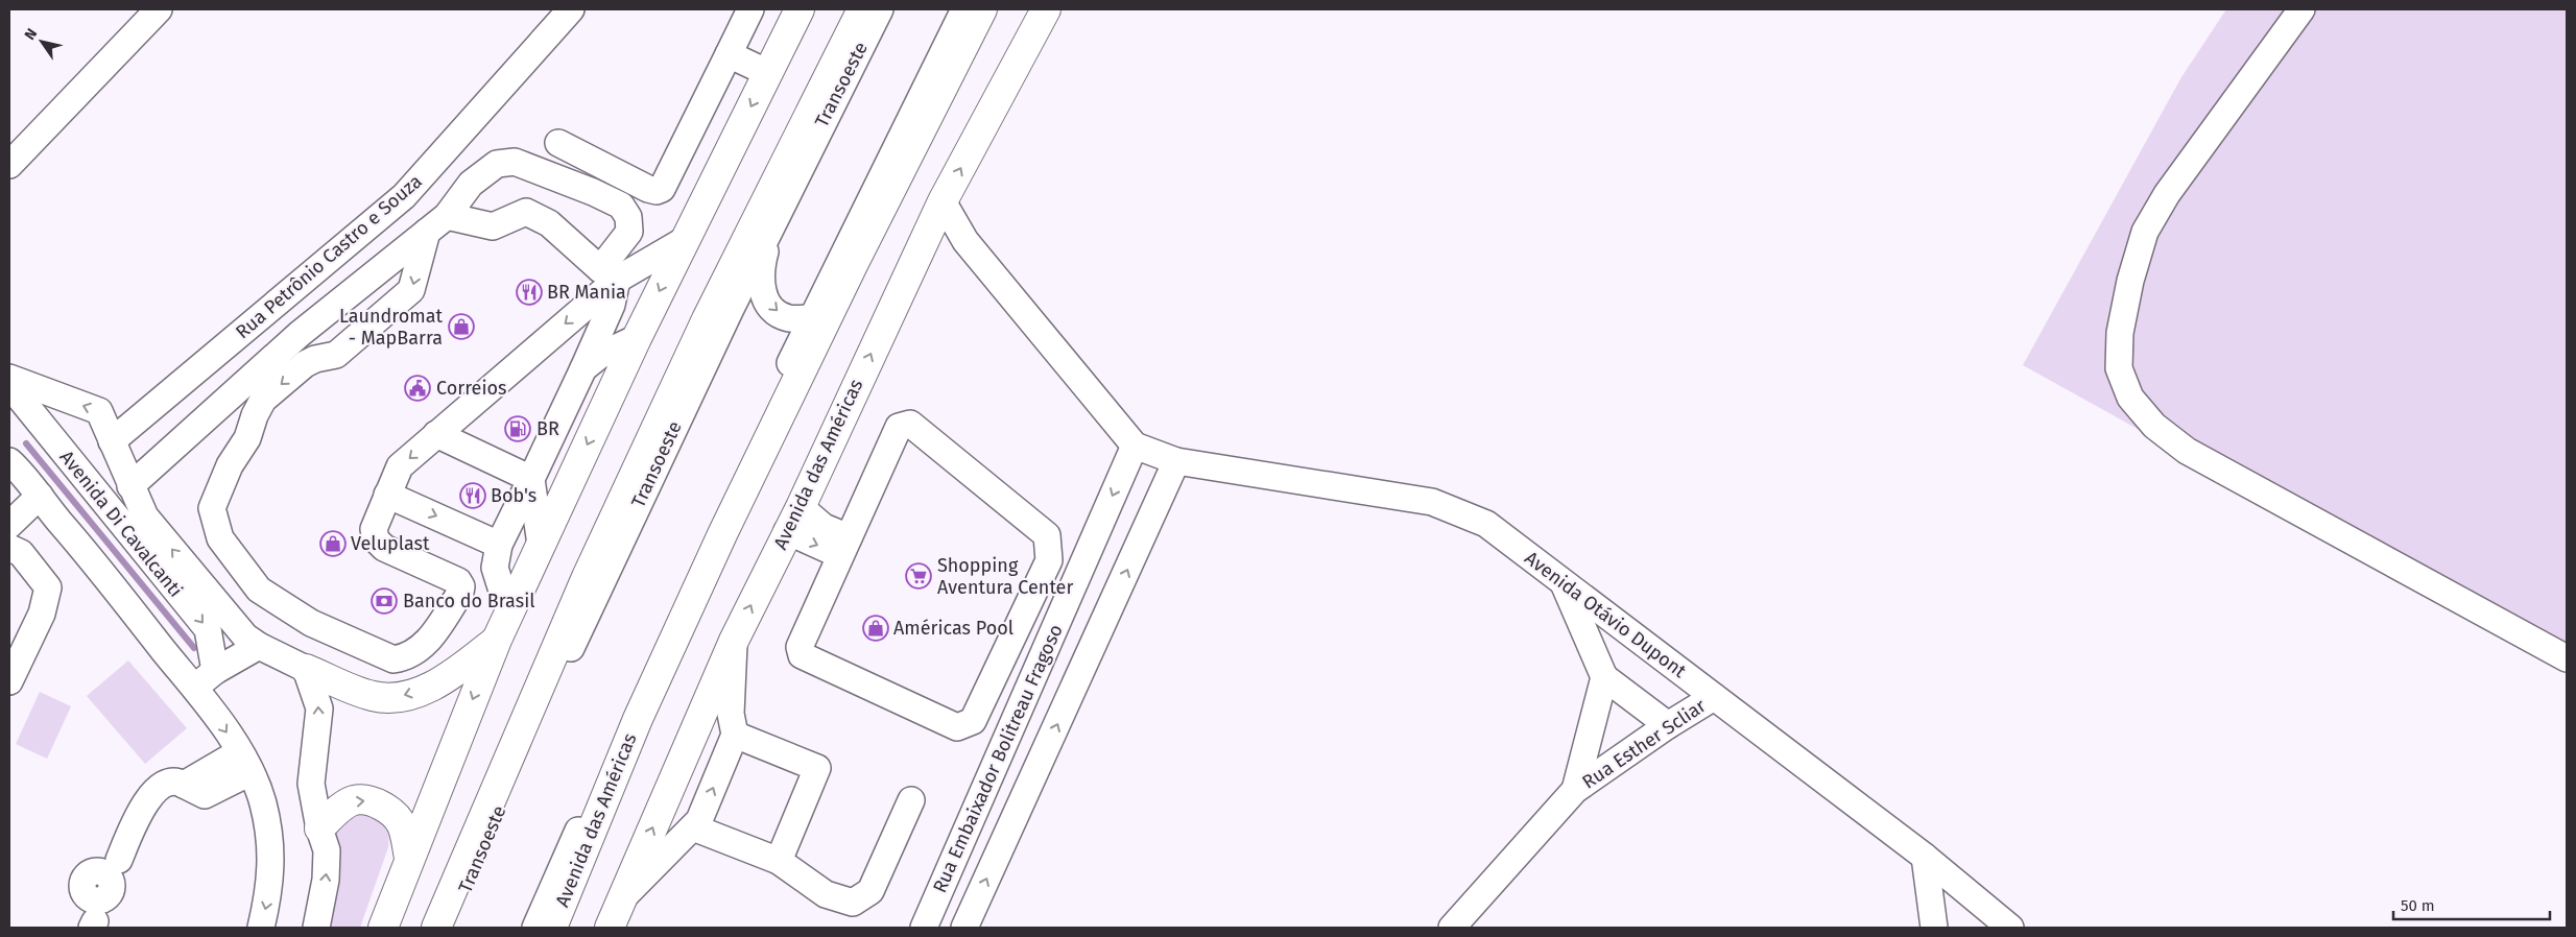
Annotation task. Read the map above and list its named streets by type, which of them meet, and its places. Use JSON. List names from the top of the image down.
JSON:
{
  "streets": {
    "main road": ["Avenida das Américas"],
    "street": [
      "Transoeste",
      "Rua Petrônio Castro e Souza",
      "Avenida Di Cavalcanti",
      "Avenida Otávio Dupont",
      "Rua Esther Scliar",
      "Rua Embaixador Bolitreau Fragoso"
    ]
  },
  "crossings": [
    ["Rua Petrônio Castro e Souza", "Avenida Di Cavalcanti"],
    ["Avenida Otávio Dupont", "Rua Esther Scliar"],
    ["Avenida Otávio Dupont", "Rua Embaixador Bolitreau Fragoso"]
  ],
  "places": {
    "restaurant": ["BR Mania", "Bob's"],
    "shop": ["Laundromat - MapBarra", "Veluplast", "Américas Pool"],
    "public building": ["Correios"],
    "fuel station": ["BR"],
    "supermarket": ["Shopping Aventura Center"],
    "bank": ["Banco do Brasil"]
  },
  "scale_bar": "50 m",
  "north": "top left"
}
